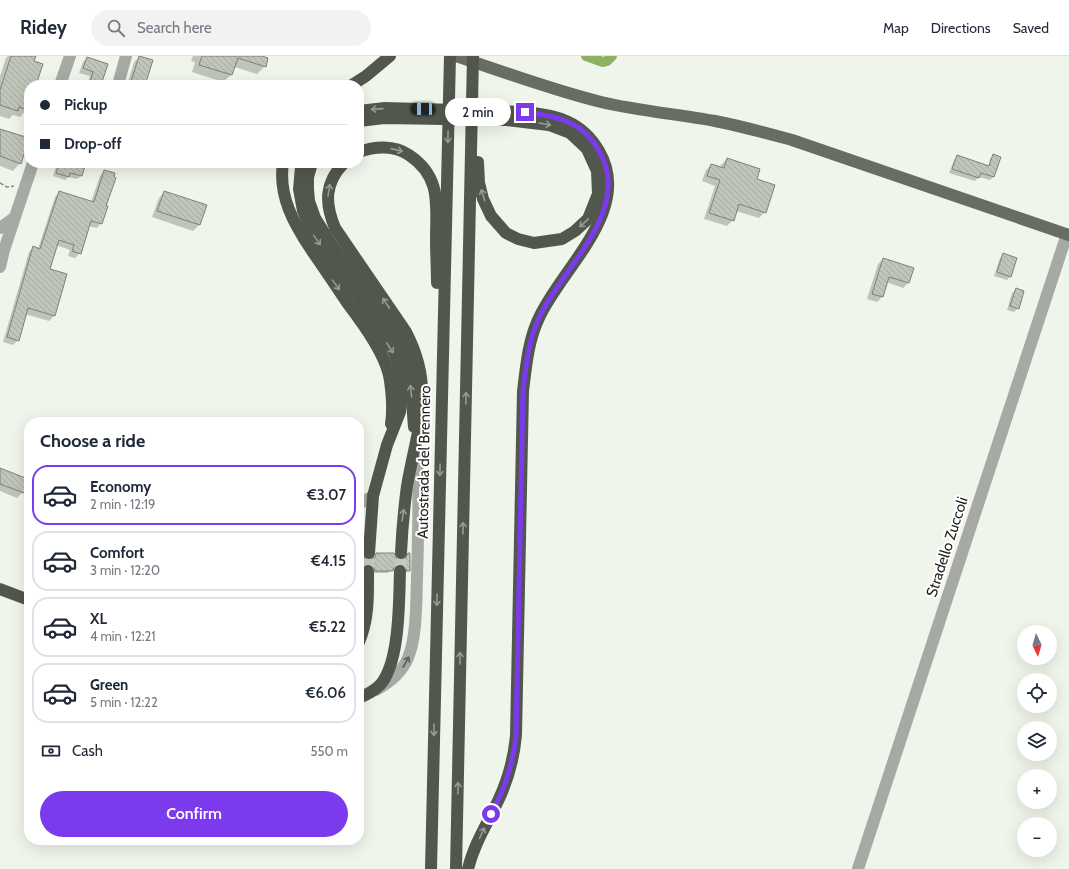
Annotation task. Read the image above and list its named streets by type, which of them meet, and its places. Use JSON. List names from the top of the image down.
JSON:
{
  "streets": {
    "highway": ["Autostrada del Brennero"],
    "street": ["Stradello Zuccoli"]
  },
  "north": "bottom",
  "page": {
    "header": "Ridey",
    "search": "Search here",
    "nav": ["Map", "Directions", "Saved"],
    "banner": ["Pickup", "Drop-off"],
    "bubble": "2 min",
    "heading": "Choose a ride",
    "list": [
      {
        "name": "Economy",
        "note": "2 min · 12:19",
        "value": "€3.07"
      },
      {
        "name": "Comfort",
        "note": "3 min · 12:20",
        "value": "€4.15"
      },
      {
        "name": "XL",
        "note": "4 min · 12:21",
        "value": "€5.22"
      },
      {
        "name": "Green",
        "note": "5 min · 12:22",
        "value": "€6.06"
      }
    ],
    "map_buttons": ["+", "−"],
    "pay": ["Cash", "550 m"],
    "buttons": "Confirm"
  }
}
